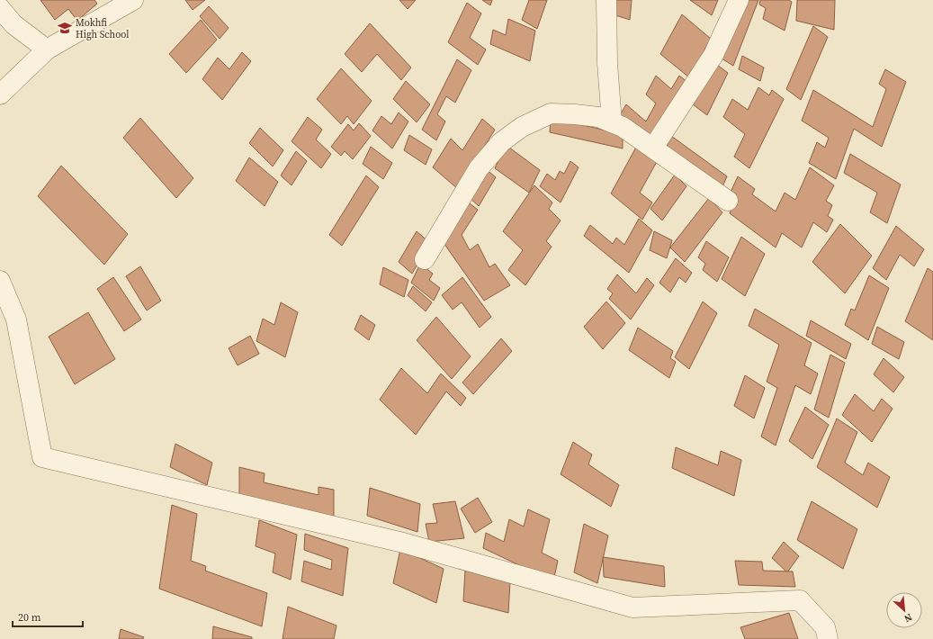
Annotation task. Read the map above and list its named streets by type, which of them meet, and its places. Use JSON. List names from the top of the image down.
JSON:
{
  "places": {
    "school or university": ["Mokhfi High School"]
  },
  "scale_bar": "20 m",
  "north": "bottom right"
}
